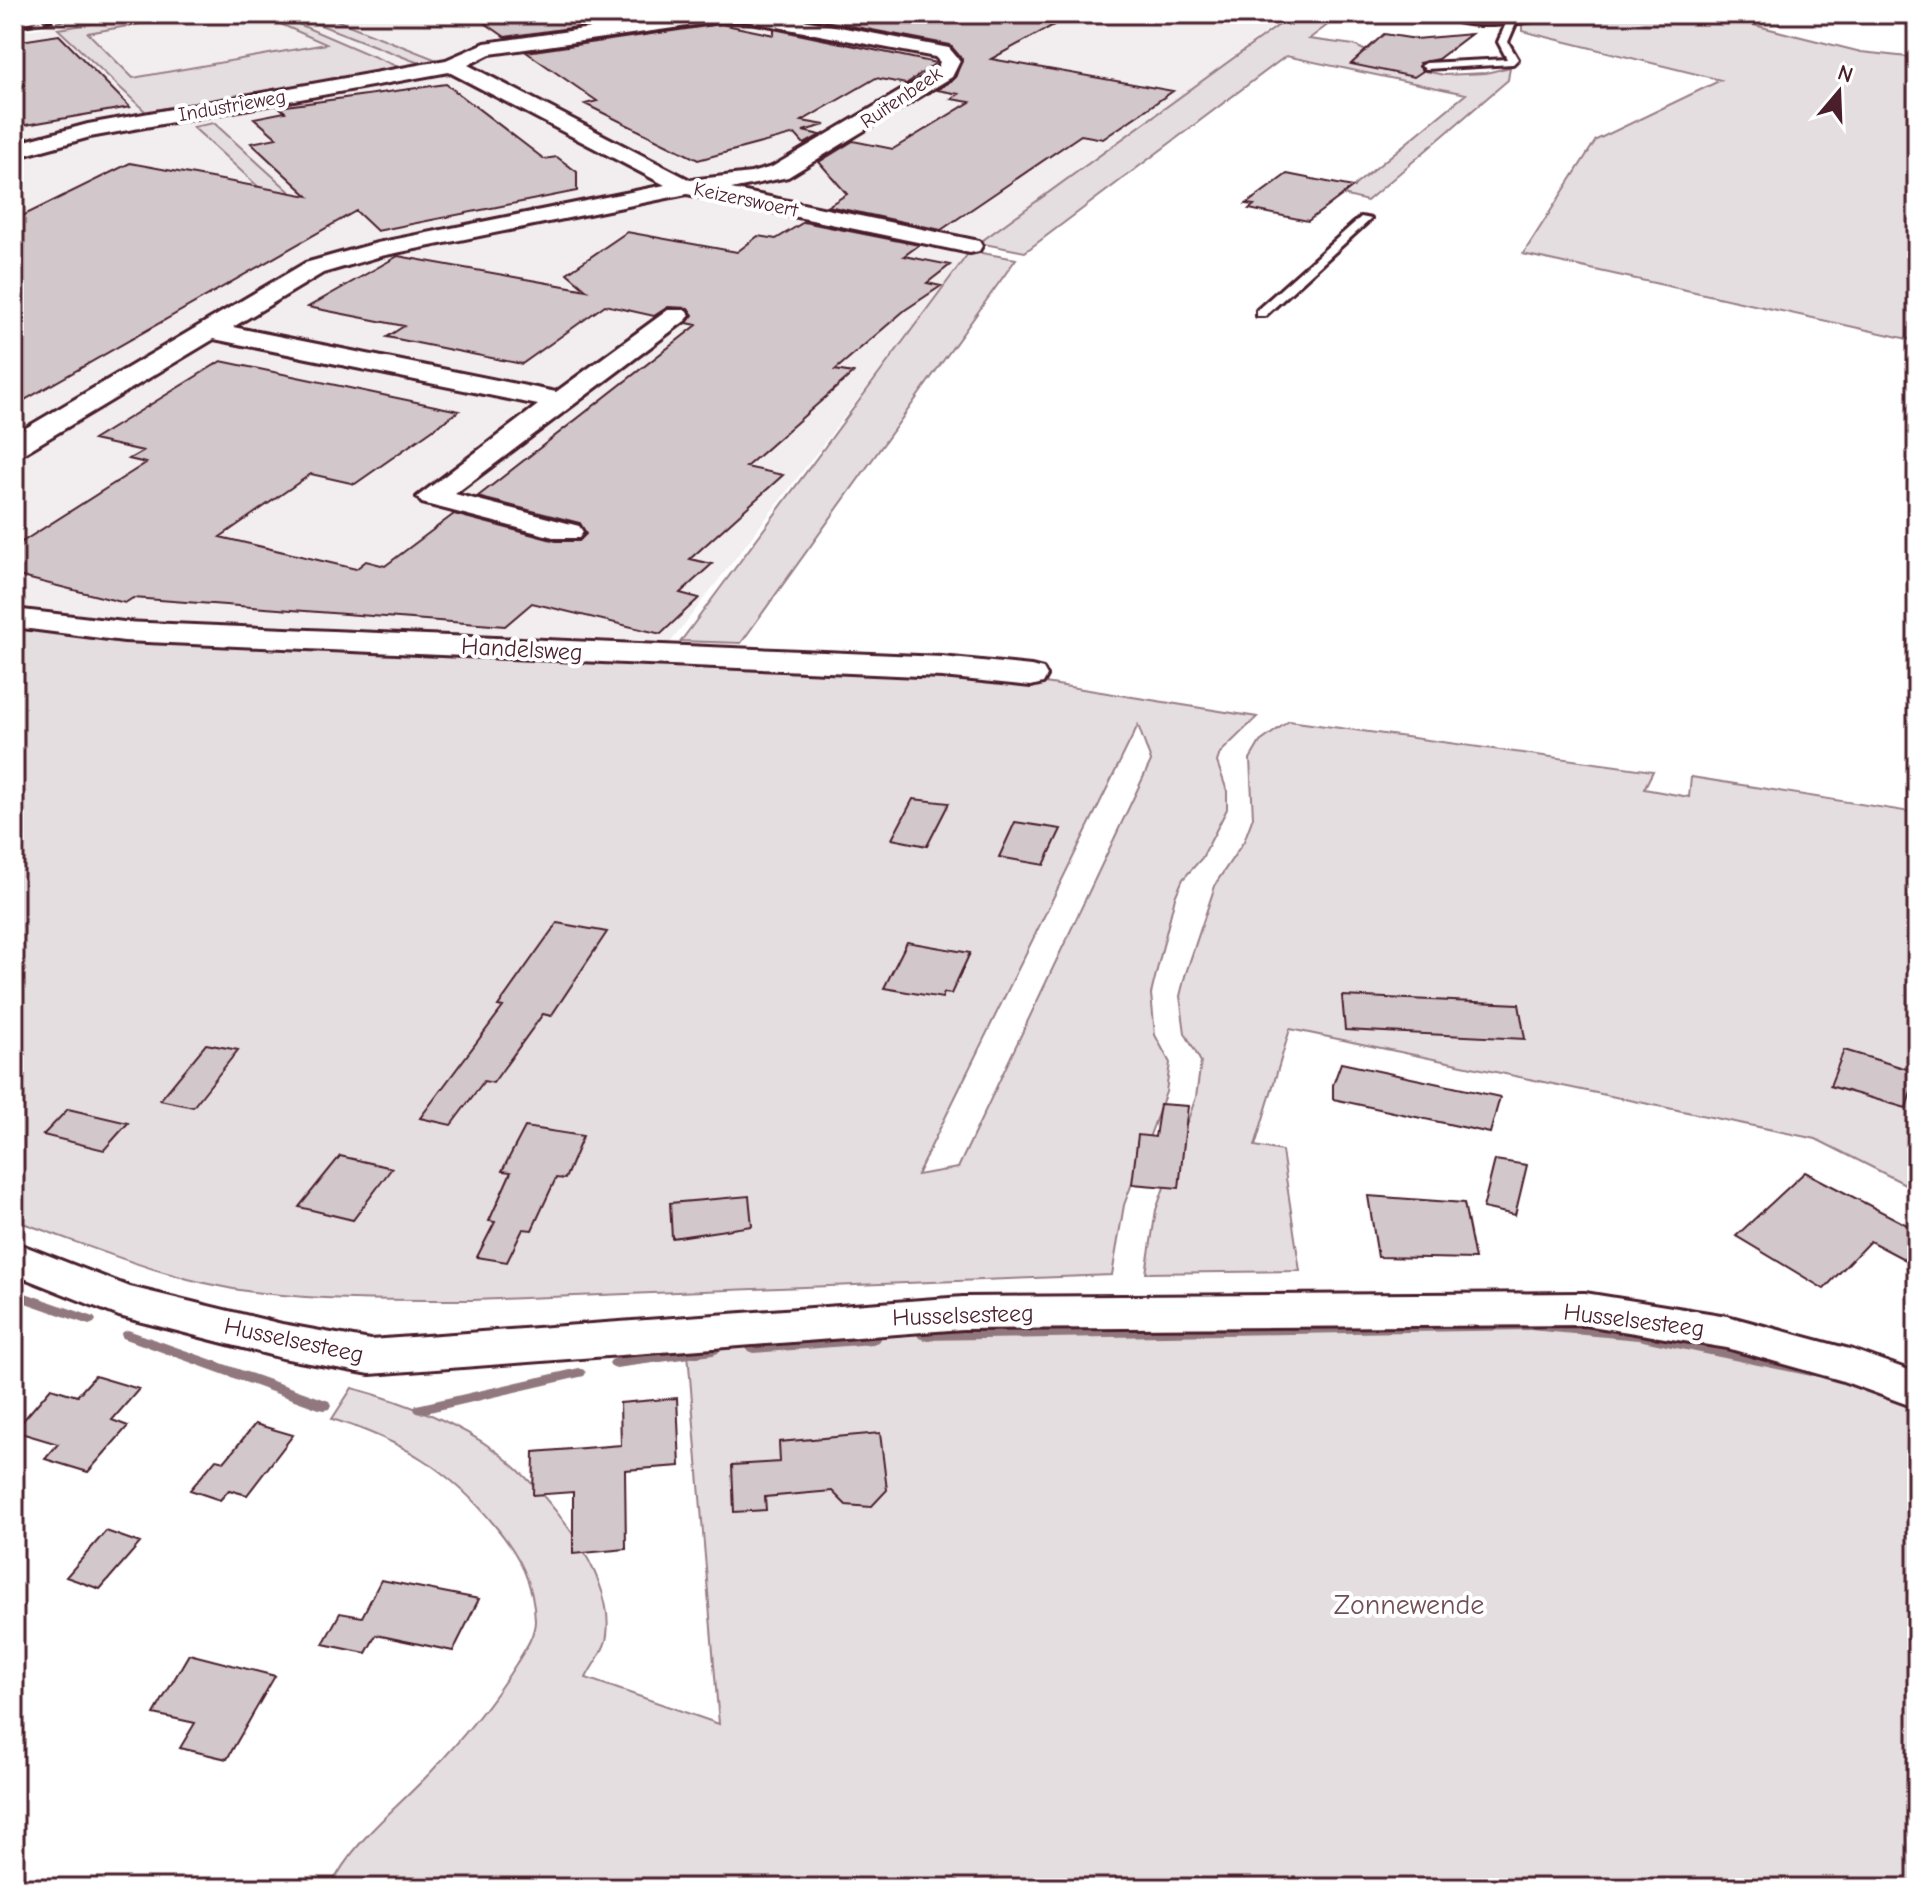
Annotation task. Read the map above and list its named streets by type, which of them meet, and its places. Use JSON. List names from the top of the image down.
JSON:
{
  "streets": {
    "street": [
      "Ruitenbeek",
      "Industrieweg",
      "Keizerswoert",
      "Handelsweg",
      "Husselsesteeg"
    ]
  },
  "crossings": [
    ["Ruitenbeek", "Industrieweg"],
    ["Ruitenbeek", "Keizerswoert"],
    ["Industrieweg", "Keizerswoert"]
  ],
  "parks": ["Zonnewende"],
  "north": "top"
}
